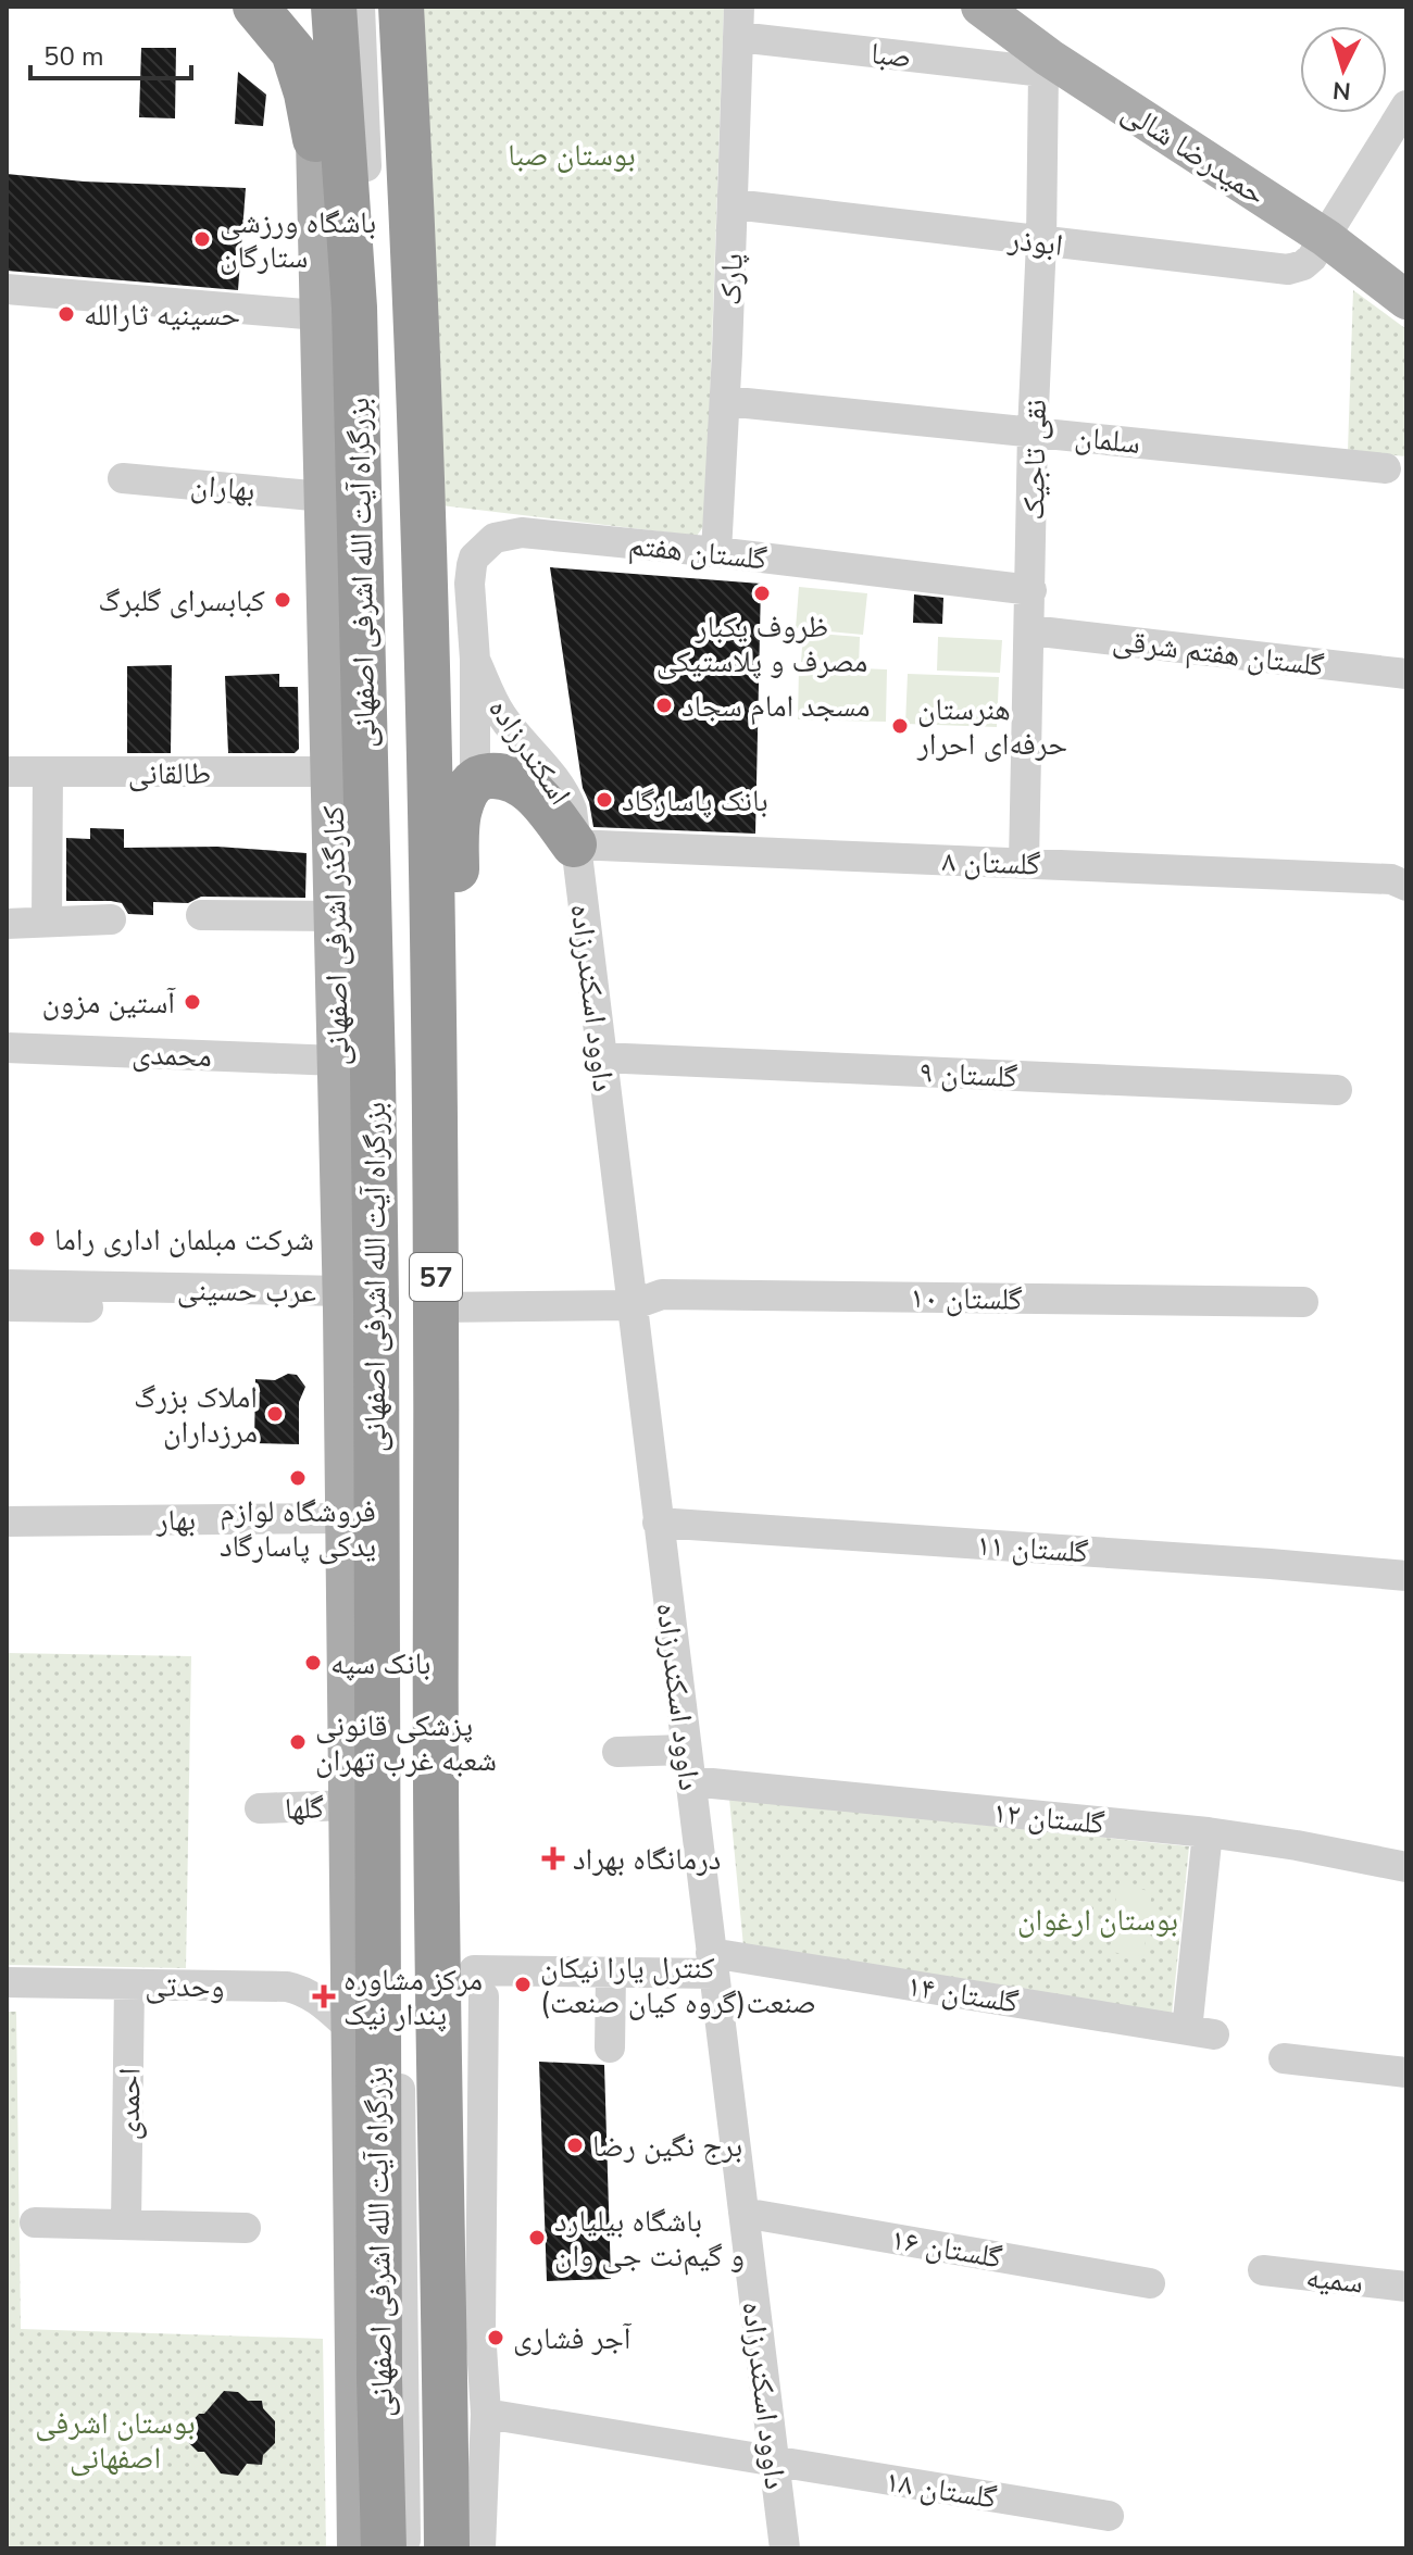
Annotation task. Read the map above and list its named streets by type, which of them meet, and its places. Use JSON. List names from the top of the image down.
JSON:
{
  "streets": {
    "highway": ["بزرگراه آیت الله اشرفی اصفهانی", "57"],
    "main road": ["حمیدرضا شالی", "کنارگذر اشرفی اصفهانی"],
    "street": [
      "صبا",
      "ابوذر",
      "پارک",
      "سلمان",
      "نقی تاجیک",
      "بهاران",
      "گلستان هفتم",
      "گلستان هفتم شرقی",
      "اسکندرزاده",
      "طالقانی",
      "گلستان ٨",
      "داوود اسکندرزاده",
      "محمدی",
      "گلستان ۹",
      "عرب حسینی",
      "گلستان ۱۰",
      "بهار",
      "گلستان ۱۱",
      "گلها",
      "گلستان ۱۲",
      "وحدتی",
      "گلستان ۱۴",
      "احمدی",
      "گلستان ۱۶",
      "سمیه",
      "گلستان ۱۸"
    ]
  },
  "crossings": [
    ["صبا", "حمیدرضا شالی"],
    ["صبا", "پارک"],
    ["صبا", "نقی تاجیک"],
    ["حمیدرضا شالی", "ابوذر"],
    ["حمیدرضا شالی", "نقی تاجیک"],
    ["ابوذر", "پارک"],
    ["ابوذر", "نقی تاجیک"],
    ["پارک", "سلمان"],
    ["پارک", "گلستان هفتم"],
    ["سلمان", "نقی تاجیک"],
    ["نقی تاجیک", "گلستان هفتم"],
    ["نقی تاجیک", "گلستان هفتم شرقی"],
    ["نقی تاجیک", "گلستان ٨"],
    ["بهاران", "کنارگذر اشرفی اصفهانی"],
    ["گلستان هفتم", "اسکندرزاده"],
    ["بزرگراه آیت الله اشرفی اصفهانی", "کنارگذر اشرفی اصفهانی"],
    ["بزرگراه آیت الله اشرفی اصفهانی", "عرب حسینی"],
    ["بزرگراه آیت الله اشرفی اصفهانی", "گلستان ۱۰"],
    ["بزرگراه آیت الله اشرفی اصفهانی", "وحدتی"],
    ["اسکندرزاده", "گلستان ٨"],
    ["اسکندرزاده", "داوود اسکندرزاده"],
    ["طالقانی", "کنارگذر اشرفی اصفهانی"],
    ["گلستان ٨", "داوود اسکندرزاده"],
    ["کنارگذر اشرفی اصفهانی", "محمدی"],
    ["کنارگذر اشرفی اصفهانی", "عرب حسینی"],
    ["کنارگذر اشرفی اصفهانی", "بهار"],
    ["کنارگذر اشرفی اصفهانی", "گلها"],
    ["کنارگذر اشرفی اصفهانی", "وحدتی"],
    ["داوود اسکندرزاده", "گلستان ۹"],
    ["داوود اسکندرزاده", "گلستان ۱۰"],
    ["داوود اسکندرزاده", "گلستان ۱۱"],
    ["داوود اسکندرزاده", "گلستان ۱۲"],
    ["داوود اسکندرزاده", "گلستان ۱۴"],
    ["داوود اسکندرزاده", "گلستان ۱۶"],
    ["داوود اسکندرزاده", "گلستان ۱۸"],
    ["گلستان ۱۲", "گلستان ۱۴"],
    ["وحدتی", "احمدی"],
    ["گلستان ۱۴", "گلستان ۱۸"]
  ],
  "parks": ["بوستان صبا", "بوستان ارغوان", "بوستان اشرفی اصفهانی"],
  "places": {
    "other": [
      "باشگاه ورزشی ستارگان",
      "حسینیه ثارالله",
      "ظروف یکبار مصرف و پلاستیکی",
      "کبابسرای گلبرگ",
      "مسجد امام سجاد",
      "هنرستان حرفه‌ای احرار",
      "بانک پاسارگاد",
      "آستین مزون",
      "شرکت مبلمان اداری راما",
      "املاک بزرگ مرزداران",
      "فروشگاه لوازم یدکی پاسارگاد",
      "بانک سپه",
      "پزشکی قانونی شعبه غرب تهران",
      "کنترل یارا نیکان صنعت(گروه کیان صنعت)",
      "برج نگین رضا",
      "باشگاه بیلیارد و گیم‌نت جی وان",
      "آجر فشاری"
    ],
    "health": ["درمانگاه بهراد", "مرکز مشاوره پندار نیک"]
  },
  "scale_bar": "50 m",
  "north": "bottom"
}
